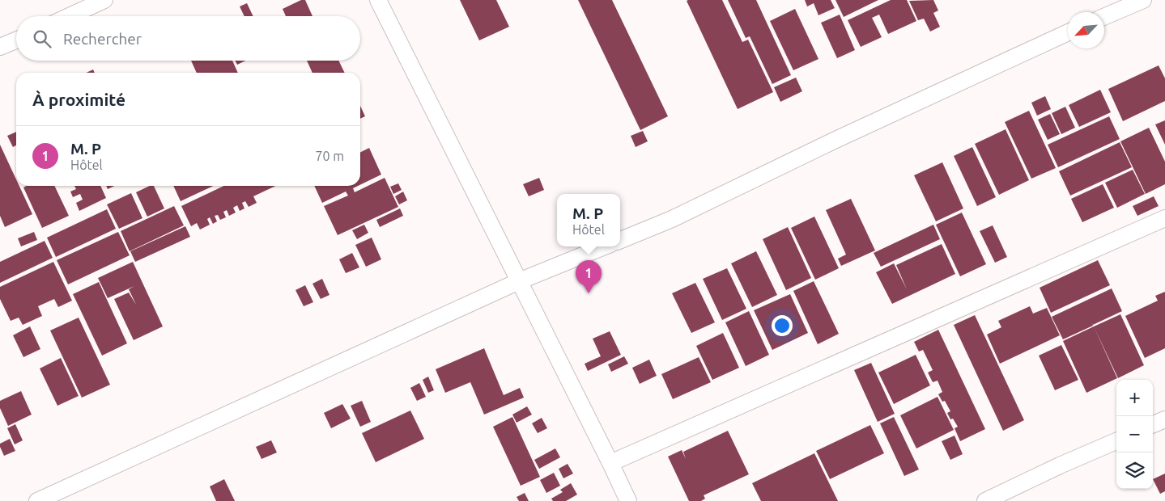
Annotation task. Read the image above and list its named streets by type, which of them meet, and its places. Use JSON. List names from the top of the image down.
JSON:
{
  "north": "bottom left",
  "page": {
    "search": "Rechercher",
    "heading": "À proximité",
    "list": [
      {
        "mark": "1",
        "name": "M. P",
        "note": "Hôtel",
        "value": "70 m"
      }
    ],
    "popup": ["M. P", "Hôtel"],
    "pins": "1",
    "map_buttons": ["+", "−"]
  }
}
